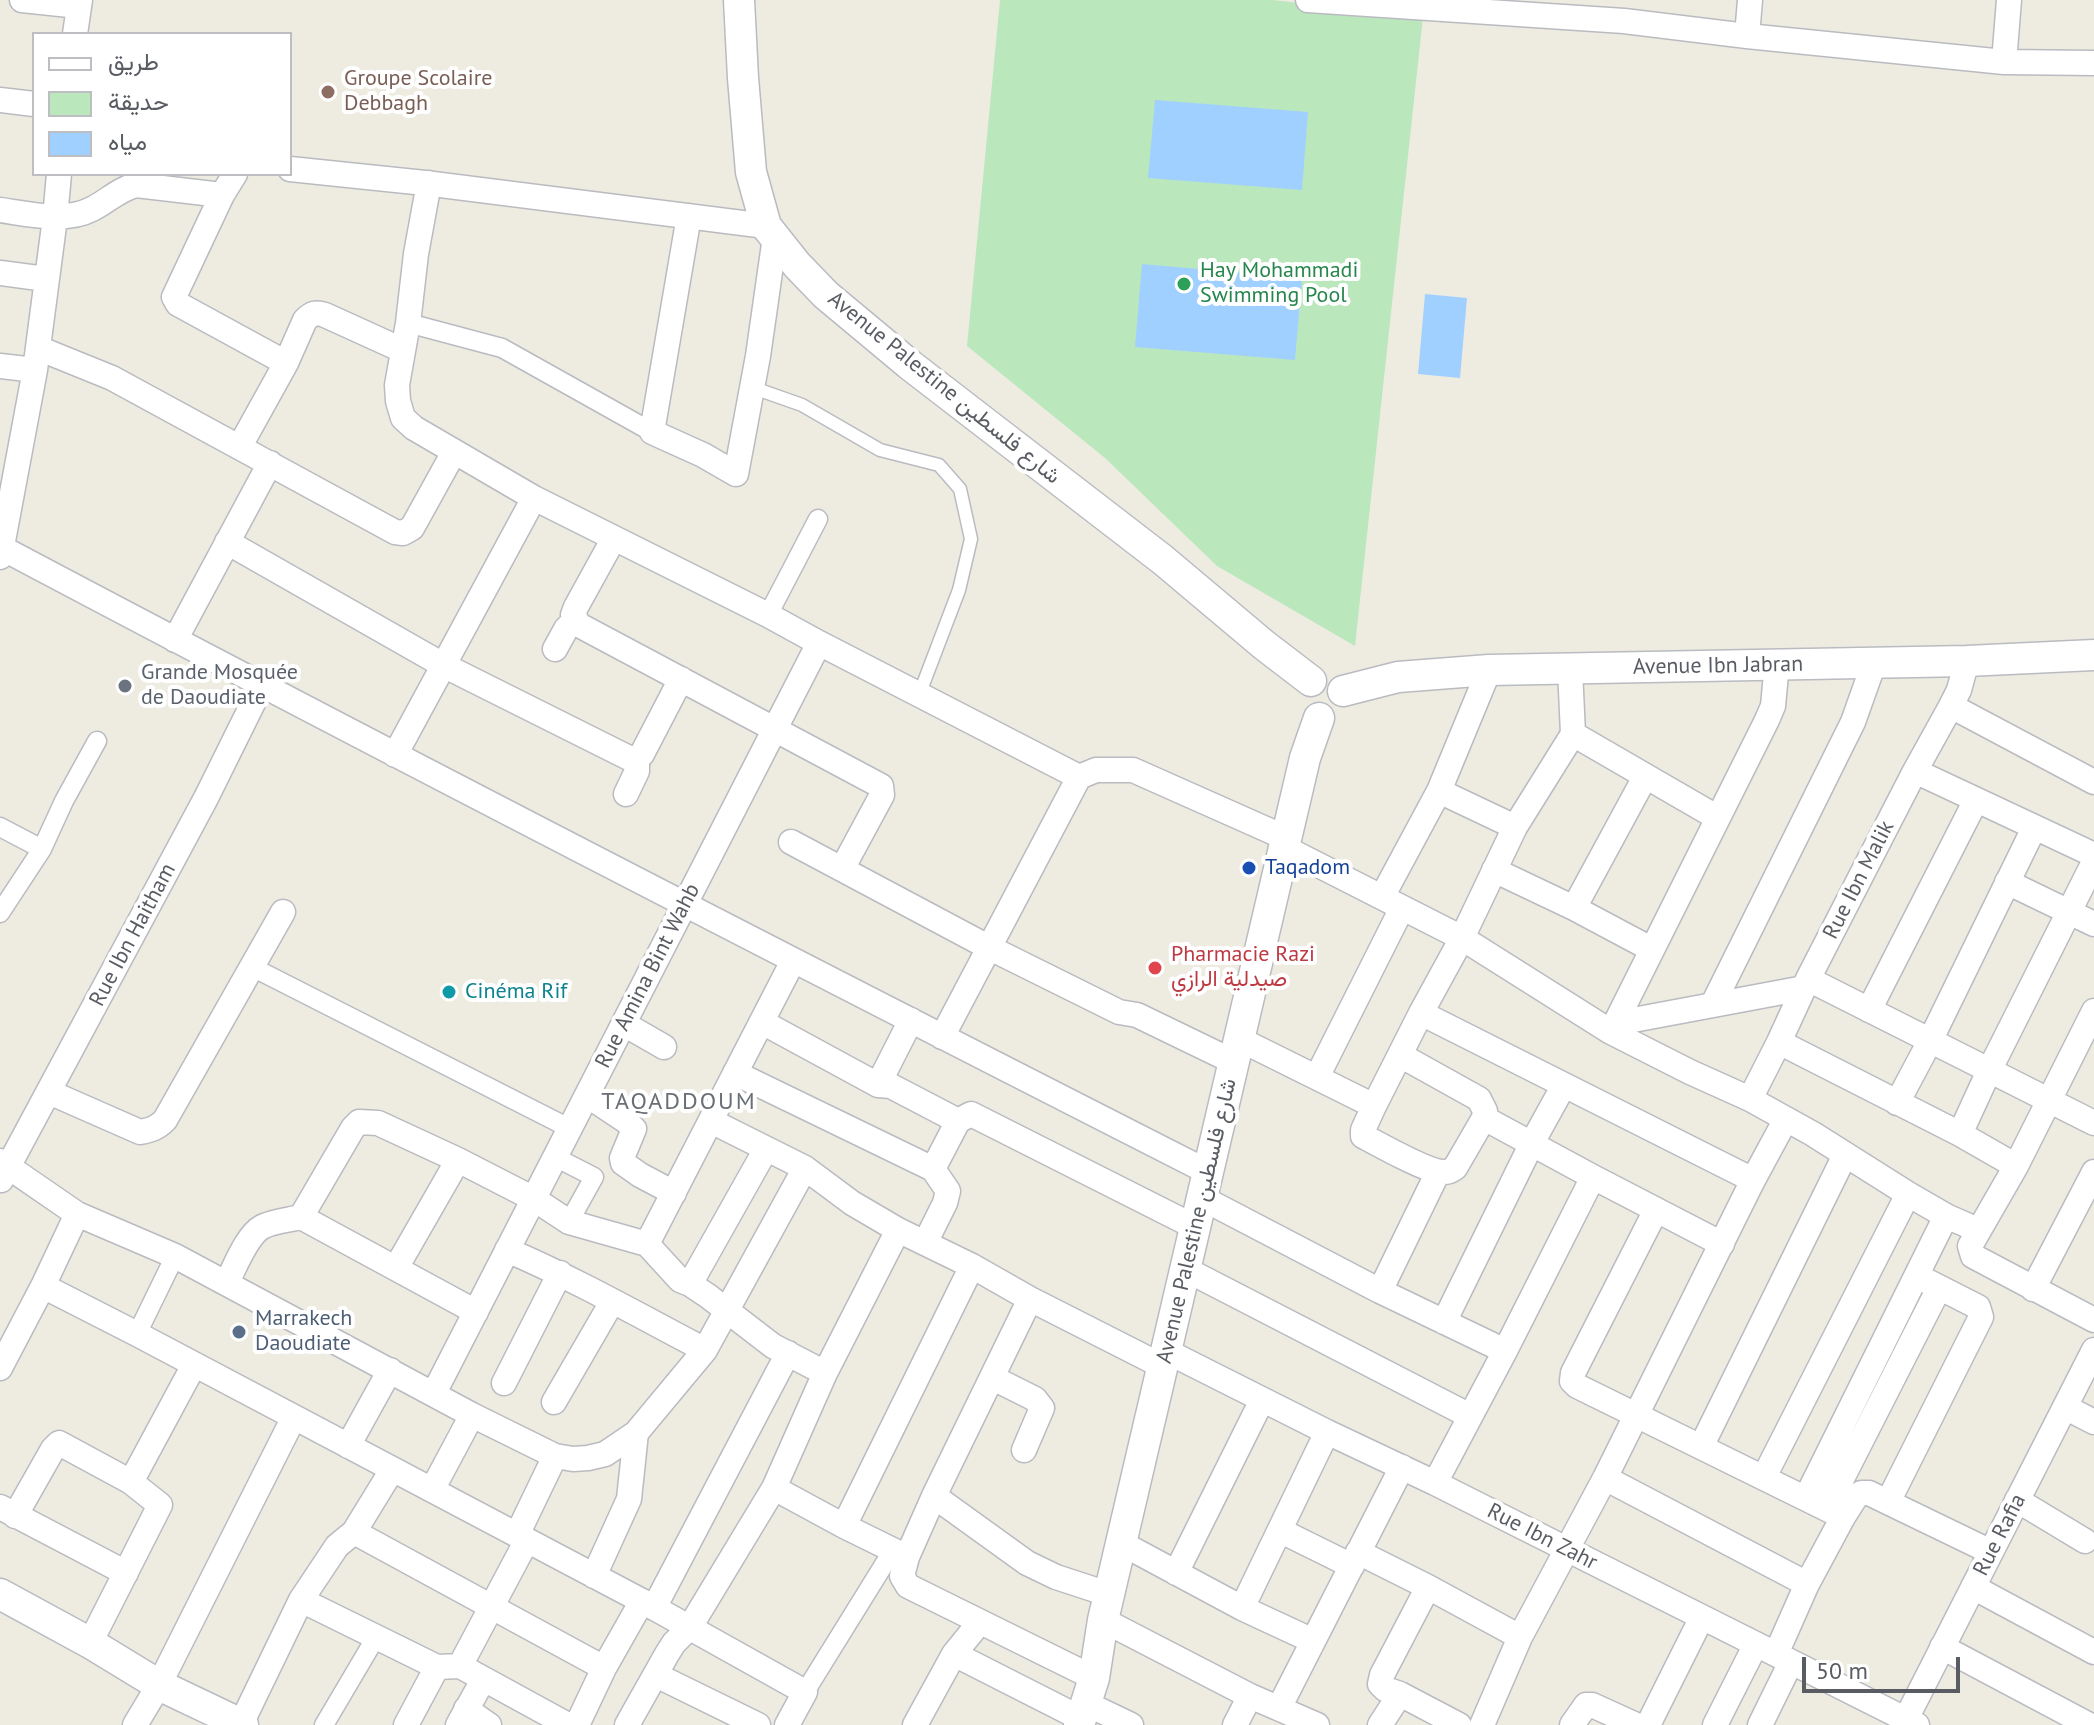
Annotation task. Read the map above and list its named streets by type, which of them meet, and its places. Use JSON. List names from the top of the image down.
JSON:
{
  "streets": {
    "street": [
      "Avenue Palestine شارع فلسطين",
      "Avenue Ibn Jabran",
      "Rue Ibn Malik",
      "Rue Ibn Haitham",
      "Rue Amina Bint Wahb",
      "Rue Rafia",
      "Rue Ibn Zahr"
    ]
  },
  "crossings": [
    ["Avenue Palestine شارع فلسطين", "Avenue Ibn Jabran"],
    ["Avenue Palestine شارع فلسطين", "Rue Ibn Zahr"],
    ["Avenue Ibn Jabran", "Rue Ibn Malik"],
    ["Rue Rafia", "Rue Ibn Zahr"]
  ],
  "districts": ["TAQADDOUM"],
  "places": [
    "Groupe Scolaire Debbagh",
    "Hay Mohammadi Swimming Pool",
    "Grande Mosquée de Daoudiate",
    "Taqadom",
    "Pharmacie Razi صيدلية الرازي",
    "Cinéma Rif",
    "Marrakech Daoudiate"
  ],
  "legend": ["طريق", "حديقة", "مياه"],
  "scale_bar": "50 m"
}
